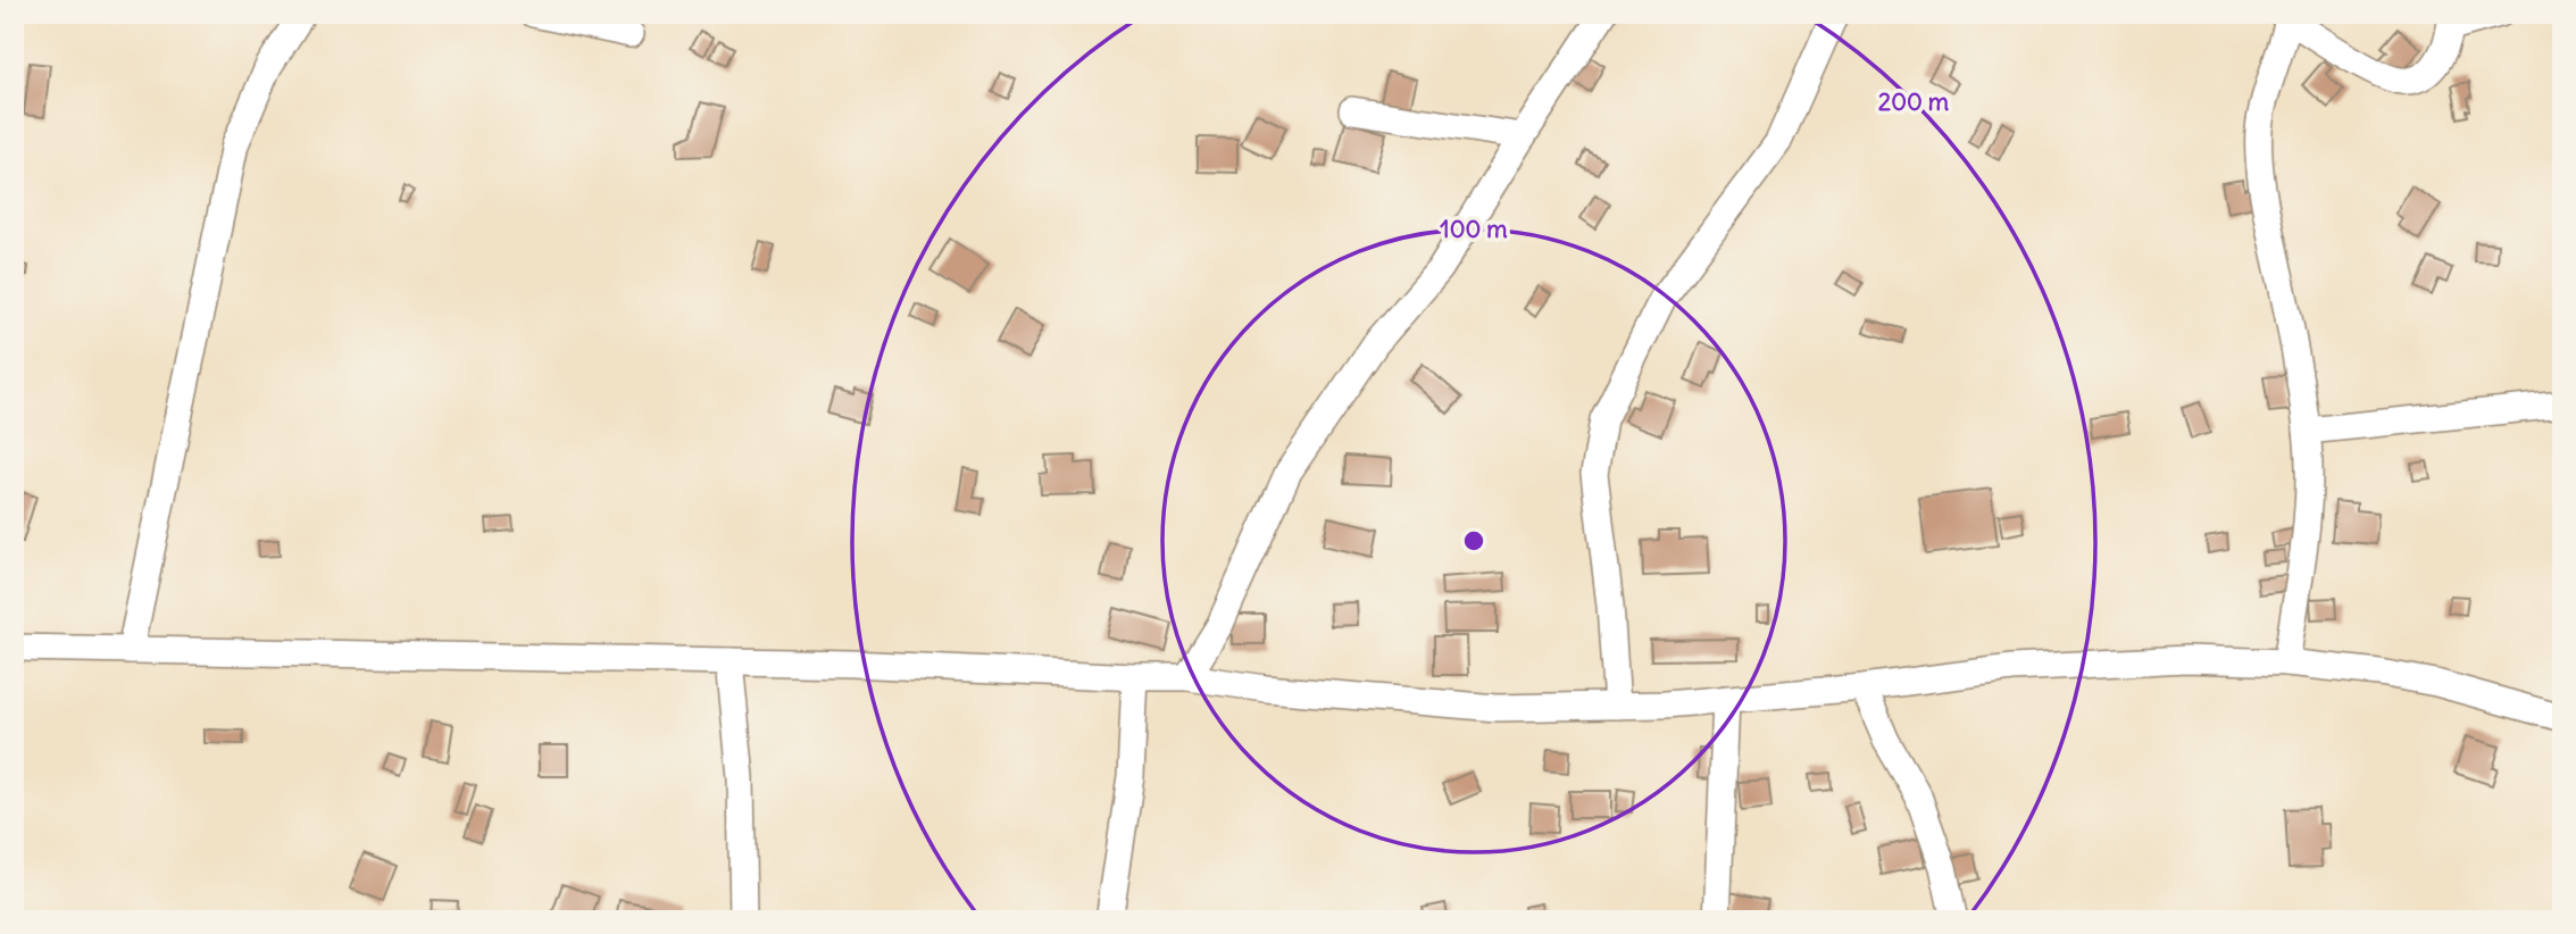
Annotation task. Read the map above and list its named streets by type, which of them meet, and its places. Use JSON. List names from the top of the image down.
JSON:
{
  "rings": ["200 m", "100 m"]
}
